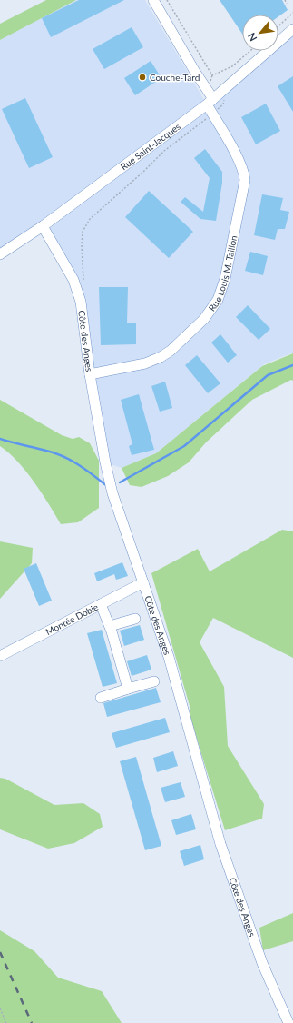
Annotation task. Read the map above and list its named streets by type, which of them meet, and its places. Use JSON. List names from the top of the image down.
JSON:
{
  "streets": {
    "street": [
      "Rue Saint-Jacques",
      "Rue Louis M. Taillon",
      "Côte des Anges",
      "Montée Dobie"
    ]
  },
  "crossings": [
    ["Rue Saint-Jacques", "Rue Louis M. Taillon"],
    ["Rue Saint-Jacques", "Côte des Anges"],
    ["Rue Louis M. Taillon", "Côte des Anges"],
    ["Côte des Anges", "Montée Dobie"]
  ],
  "places": ["Couche-Tard"],
  "north": "bottom left"
}
